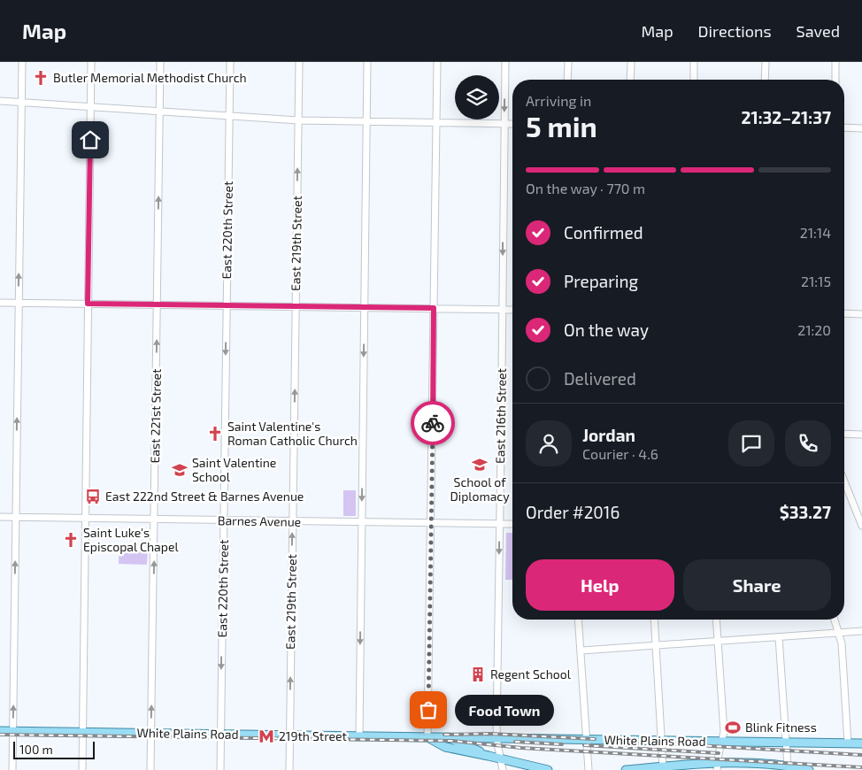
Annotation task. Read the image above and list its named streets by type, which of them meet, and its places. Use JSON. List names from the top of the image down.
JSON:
{
  "streets": {
    "main road": ["White Plains Road"],
    "street": [
      "East 220th Street",
      "East 219th Street",
      "East 221st Street",
      "East 216th Street",
      "Barnes Avenue"
    ]
  },
  "crossings": [
    ["East 220th Street", "Barnes Avenue"],
    ["East 220th Street", "White Plains Road"],
    ["East 219th Street", "Barnes Avenue"],
    ["East 219th Street", "White Plains Road"],
    ["East 221st Street", "Barnes Avenue"],
    ["East 221st Street", "White Plains Road"],
    ["East 216th Street", "Barnes Avenue"],
    ["East 216th Street", "White Plains Road"]
  ],
  "one_way": [
    "East 220th Street",
    "East 219th Street",
    "East 221st Street",
    "East 216th Street"
  ],
  "places": {
    "church": ["Butler Memorial Methodist Church", "Saint Valentine's Roman Catholic Church", "Saint Luke's Episcopal Chapel"],
    "school or university": ["School of Diplomacy", "Saint Valentine School"],
    "bus stop": ["East 222nd Street & Barnes Avenue"],
    "building": ["Regent School"],
    "other": ["Food Town"],
    "sports": ["Blink Fitness"],
    "metro station": ["219th Street"]
  },
  "scale_bar": "100 m",
  "page": {
    "header": "Map",
    "nav": ["Map", "Directions", "Saved"],
    "heading": ["5 min", "Arriving in", "21:32–21:37"],
    "panel": [
      "Jordan",
      "Courier · 4.6",
      "Order #2016",
      "$33.27"
    ],
    "bar": "On the way · 770 m",
    "list": [
      ["Confirmed", "21:14"],
      ["Preparing", "21:15"],
      ["On the way", "21:20"],
      "Delivered"
    ],
    "buttons": ["Help", "Share"],
    "bubble": "Food Town",
    "scale": "100 m"
  }
}
